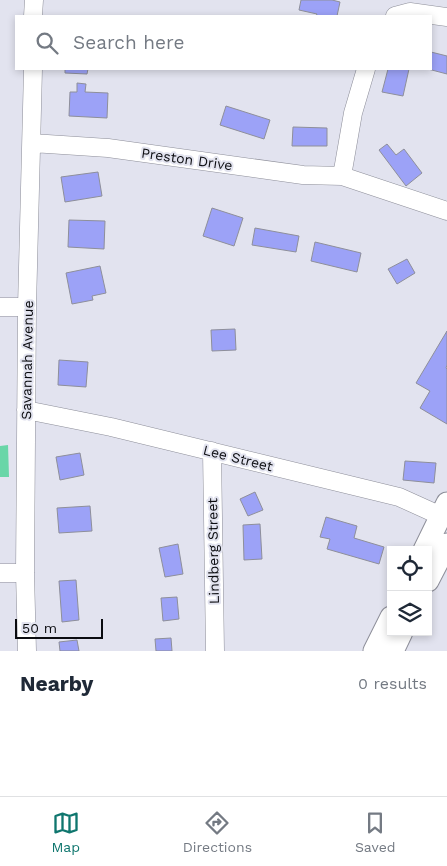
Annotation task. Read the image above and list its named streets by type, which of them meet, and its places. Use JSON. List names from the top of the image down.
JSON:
{
  "streets": {
    "street": [
      "Preston Drive",
      "Savannah Avenue",
      "Lee Street",
      "Lindberg Street"
    ]
  },
  "crossings": [
    ["Preston Drive", "Savannah Avenue"],
    ["Savannah Avenue", "Lee Street"],
    ["Lee Street", "Lindberg Street"]
  ],
  "scale_bar": "50 m",
  "page": {
    "search": "Search here",
    "scale": "50 m",
    "heading": ["Nearby", "0 results"],
    "nav": ["Map", "Directions", "Saved"]
  }
}
